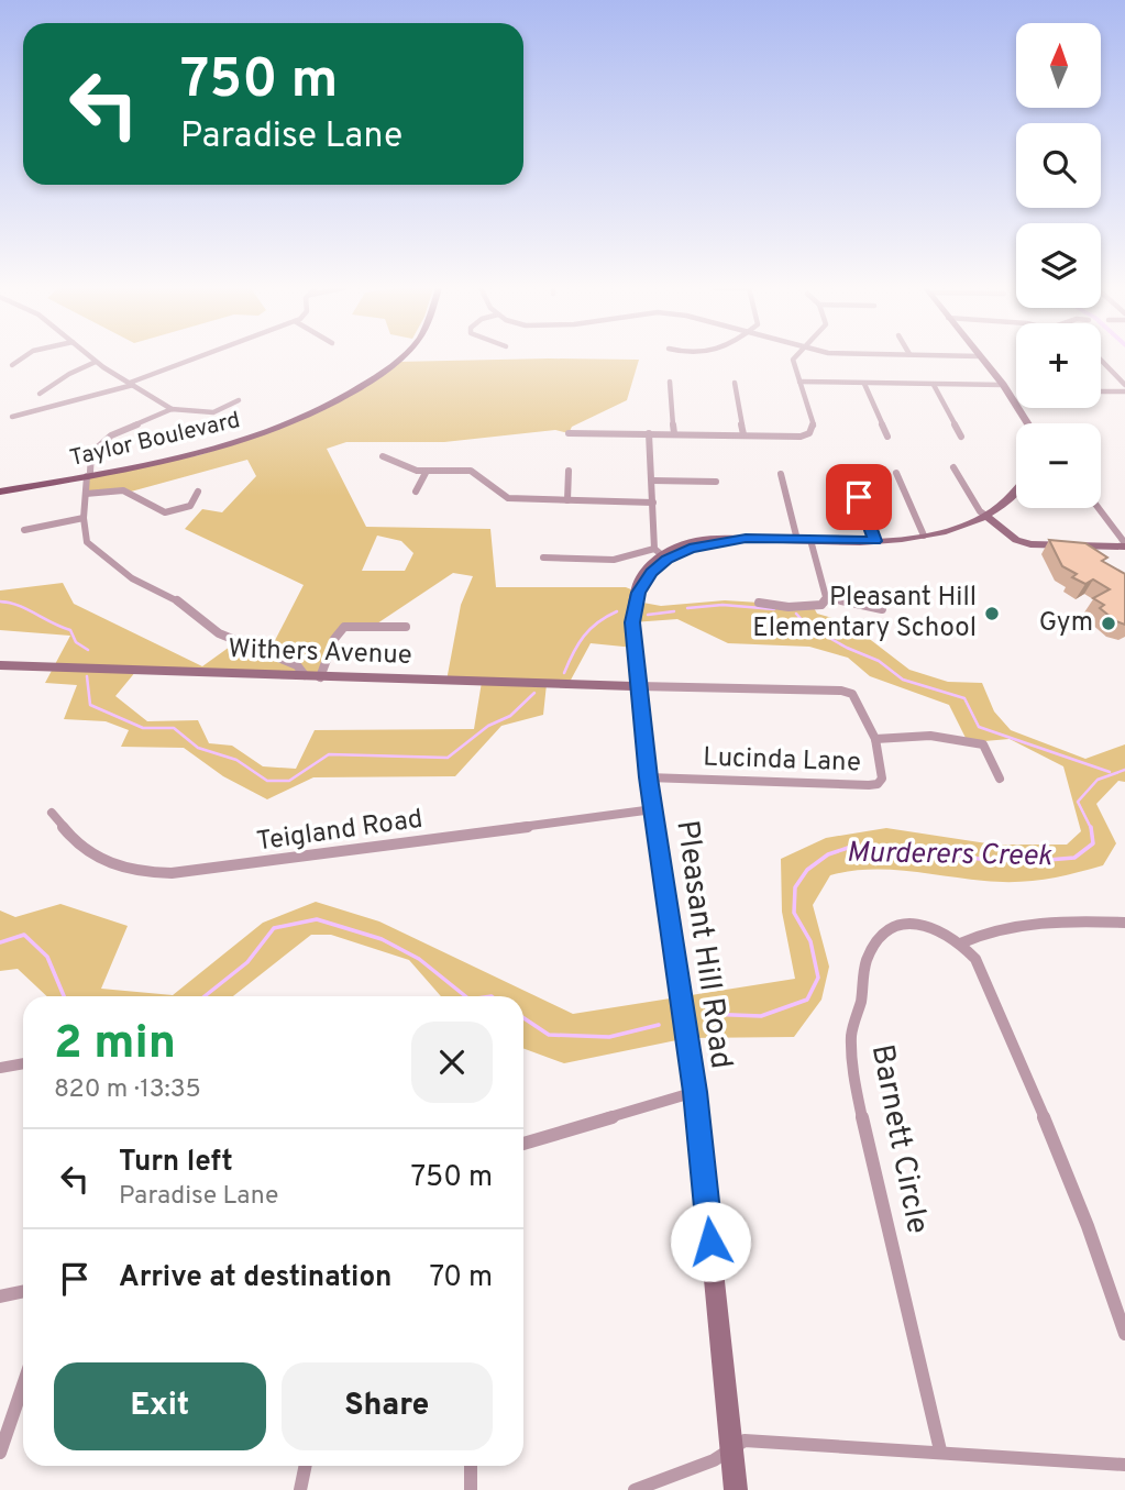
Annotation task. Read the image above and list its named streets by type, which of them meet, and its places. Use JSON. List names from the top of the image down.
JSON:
{
  "streets": {
    "main road": ["Taylor Boulevard"],
    "street": [
      "Withers Avenue",
      "Lucinda Lane",
      "Teigland Road",
      "Pleasant Hill Road",
      "Barnett Circle"
    ]
  },
  "crossings": [
    ["Withers Avenue", "Lucinda Lane"],
    ["Withers Avenue", "Pleasant Hill Road"],
    ["Lucinda Lane", "Pleasant Hill Road"],
    ["Teigland Road", "Pleasant Hill Road"]
  ],
  "water": ["Murderers Creek"],
  "places": ["Pleasant Hill Elementary School", "Gym"],
  "north": "top",
  "page": {
    "map_buttons": ["+", "−"],
    "turn": ["750 m", "Paradise Lane"],
    "heading": ["2 min", "820 m · 13:35"],
    "list": [
      {
        "name": "Turn left",
        "note": "Paradise Lane",
        "value": "750 m"
      },
      {
        "name": "Arrive at destination",
        "value": "70 m"
      }
    ],
    "buttons": ["Exit", "Share"]
  }
}
